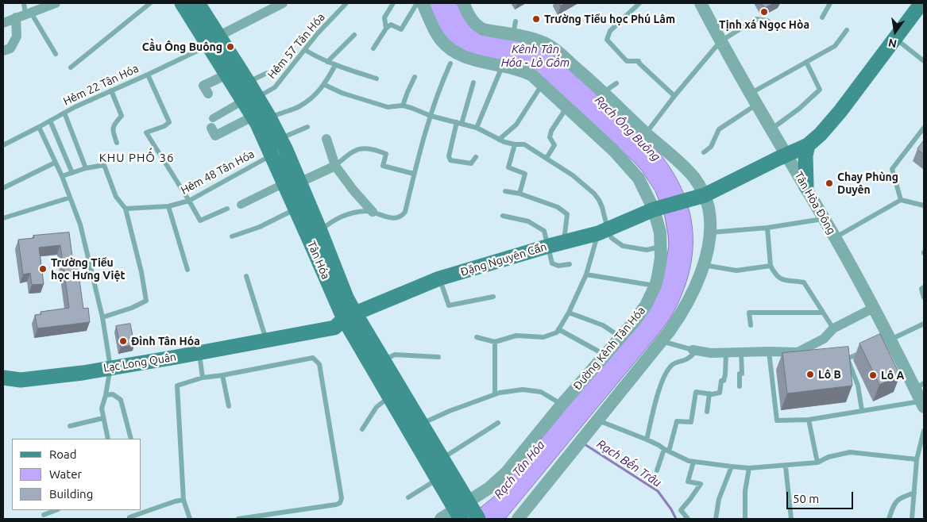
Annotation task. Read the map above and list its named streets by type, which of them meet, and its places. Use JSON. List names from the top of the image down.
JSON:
{
  "streets": {
    "main road": ["Đặng Nguyên Cẩn", "Tân Hóa", "Lạc Long Quân"],
    "street": ["Tân Hòa Đông", "Đường Kênh Tân Hóa"],
    "lane": ["Hẻm 57 Tân Hóa", "Hẻm 22 Tân Hóa", "Hẻm 48 Tân Hóa"]
  },
  "crossings": [
    ["Hẻm 57 Tân Hóa", "Tân Hóa"],
    ["Hẻm 22 Tân Hóa", "Tân Hóa"],
    ["Hẻm 48 Tân Hóa", "Tân Hóa"],
    ["Đặng Nguyên Cẩn", "Tân Hóa"],
    ["Đặng Nguyên Cẩn", "Đường Kênh Tân Hóa"],
    ["Đặng Nguyên Cẩn", "Lạc Long Quân"],
    ["Tân Hóa", "Đường Kênh Tân Hóa"],
    ["Tân Hóa", "Lạc Long Quân"]
  ],
  "districts": ["KHU PHỐ 36"],
  "water": [
    "Kênh Tân Hóa - Lò Gốm",
    "Rạch Ông Buông",
    "Rạch Bến Trâu",
    "Rạch Tân Hóa"
  ],
  "places": [
    "Tịnh xá Ngọc Hòa",
    "Trường Tiểu học Phú Lâm",
    "Cầu Ông Buông",
    "Chay Phùng Duyên",
    "Trường Tiểu học Hưng Việt",
    "Đình Tân Hóa",
    "Lô B",
    "Lô A"
  ],
  "legend": ["Road", "Water", "Building"],
  "scale_bar": "50 m",
  "north": "bottom"
}
